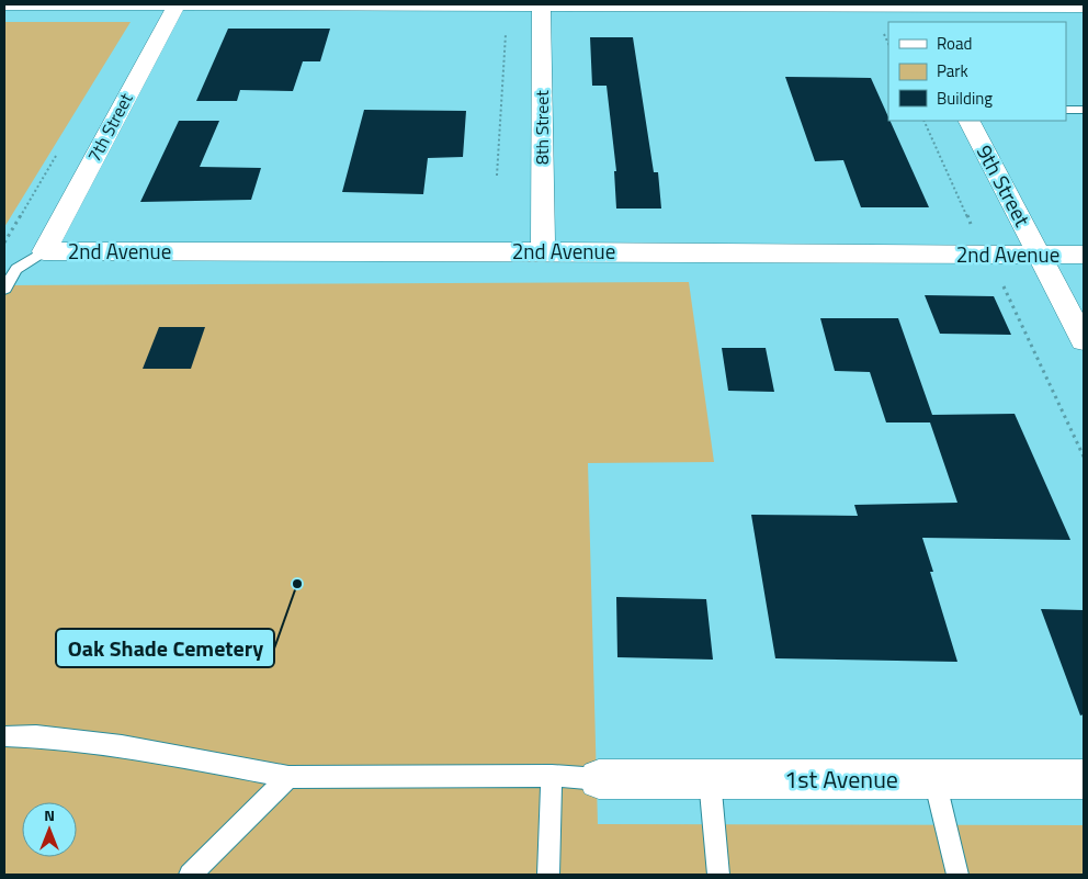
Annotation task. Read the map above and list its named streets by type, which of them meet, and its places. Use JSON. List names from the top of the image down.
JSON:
{
  "streets": {
    "street": [
      "7th Street",
      "8th Street",
      "9th Street",
      "2nd Avenue",
      "1st Avenue"
    ]
  },
  "crossings": [
    ["7th Street", "2nd Avenue"],
    ["8th Street", "2nd Avenue"],
    ["9th Street", "2nd Avenue"]
  ],
  "places": ["Oak Shade Cemetery"],
  "legend": ["Road", "Park", "Building"],
  "north": "top"
}
